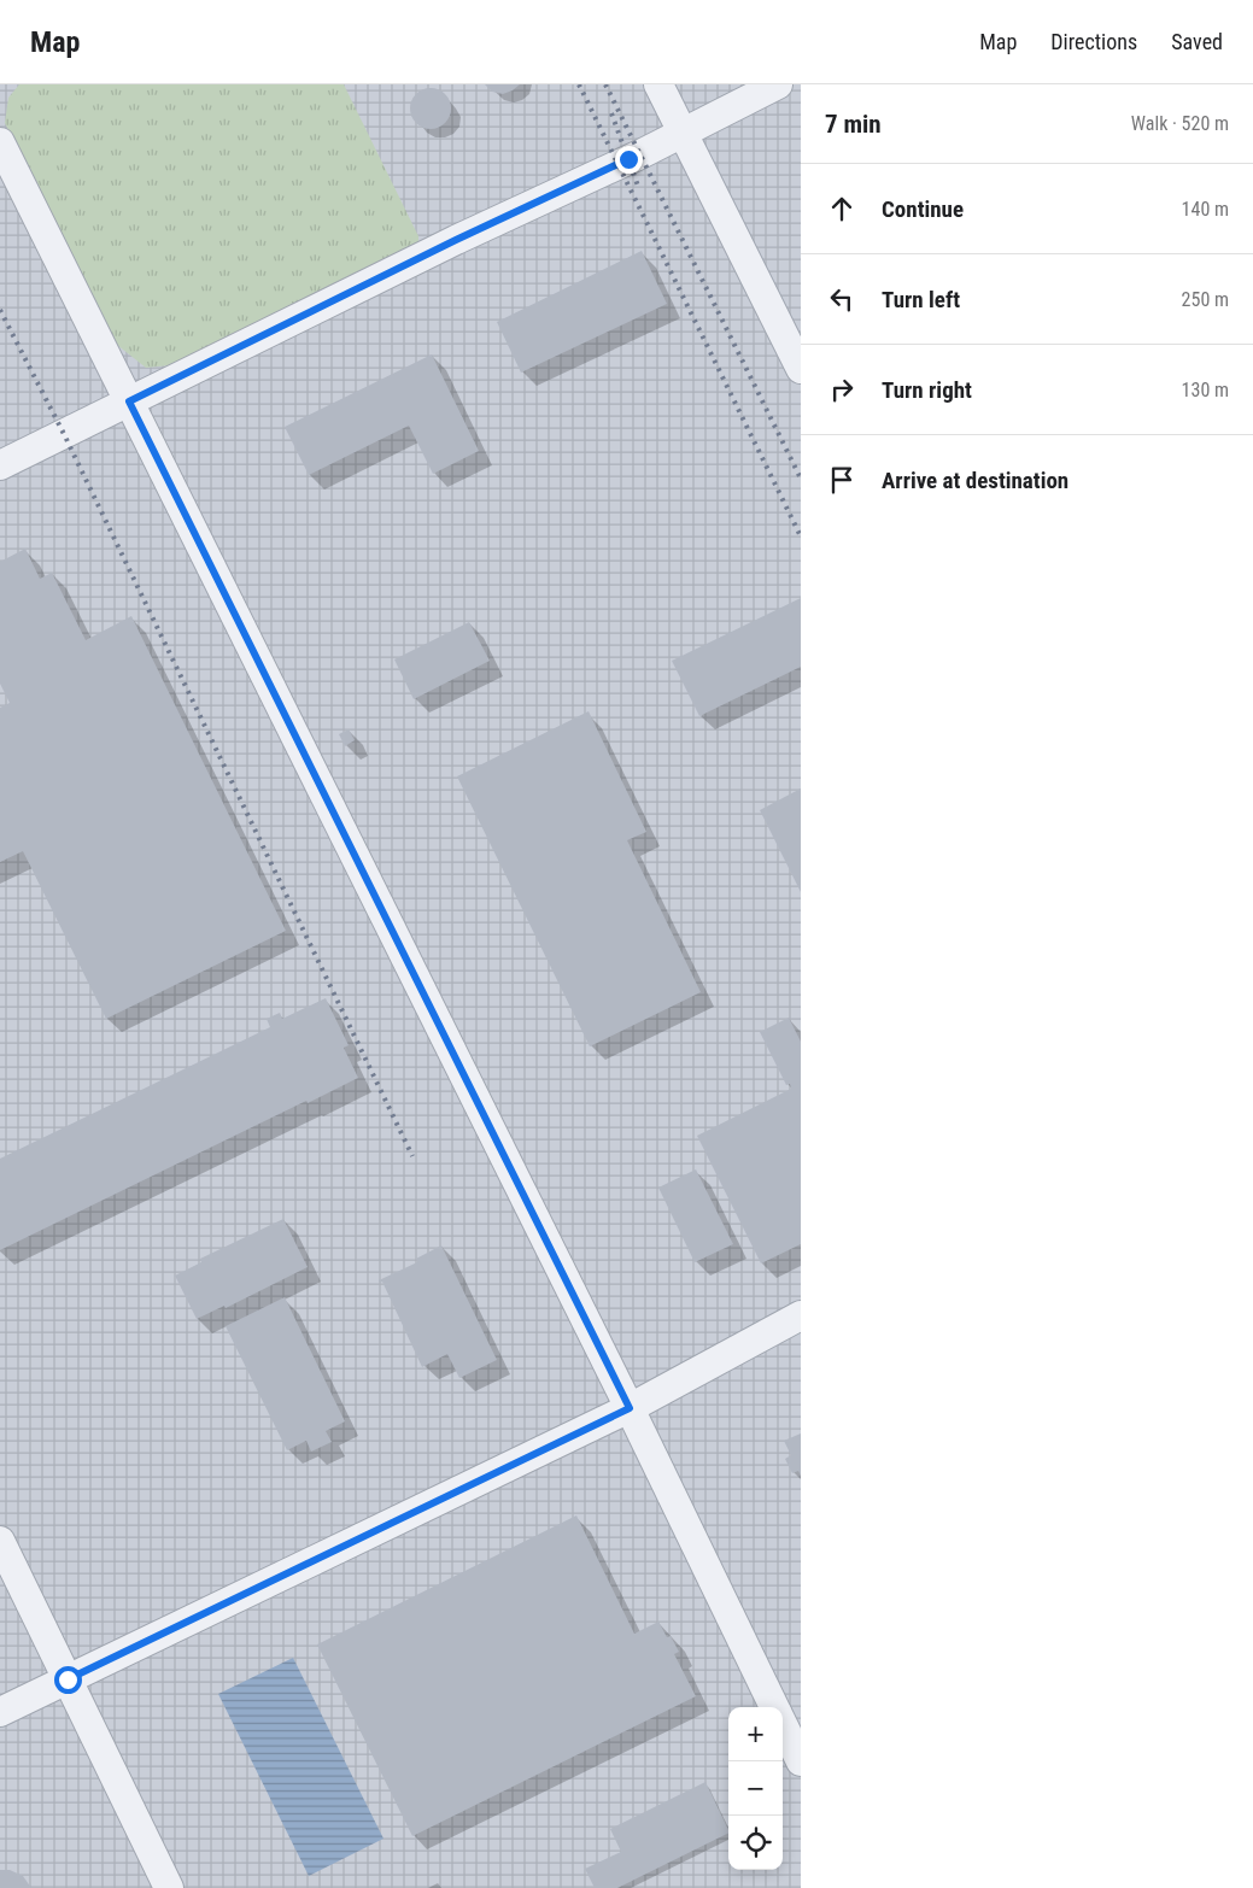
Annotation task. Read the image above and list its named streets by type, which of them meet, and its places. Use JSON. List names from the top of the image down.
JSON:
{
  "page": {
    "header": "Map",
    "nav": ["Map", "Directions", "Saved"],
    "heading": ["7 min", "Walk · 520 m"],
    "list": [
      ["Continue", "140 m"],
      ["Turn left", "250 m"],
      ["Turn right", "130 m"],
      "Arrive at destination"
    ],
    "map_buttons": ["+", "−"]
  }
}
